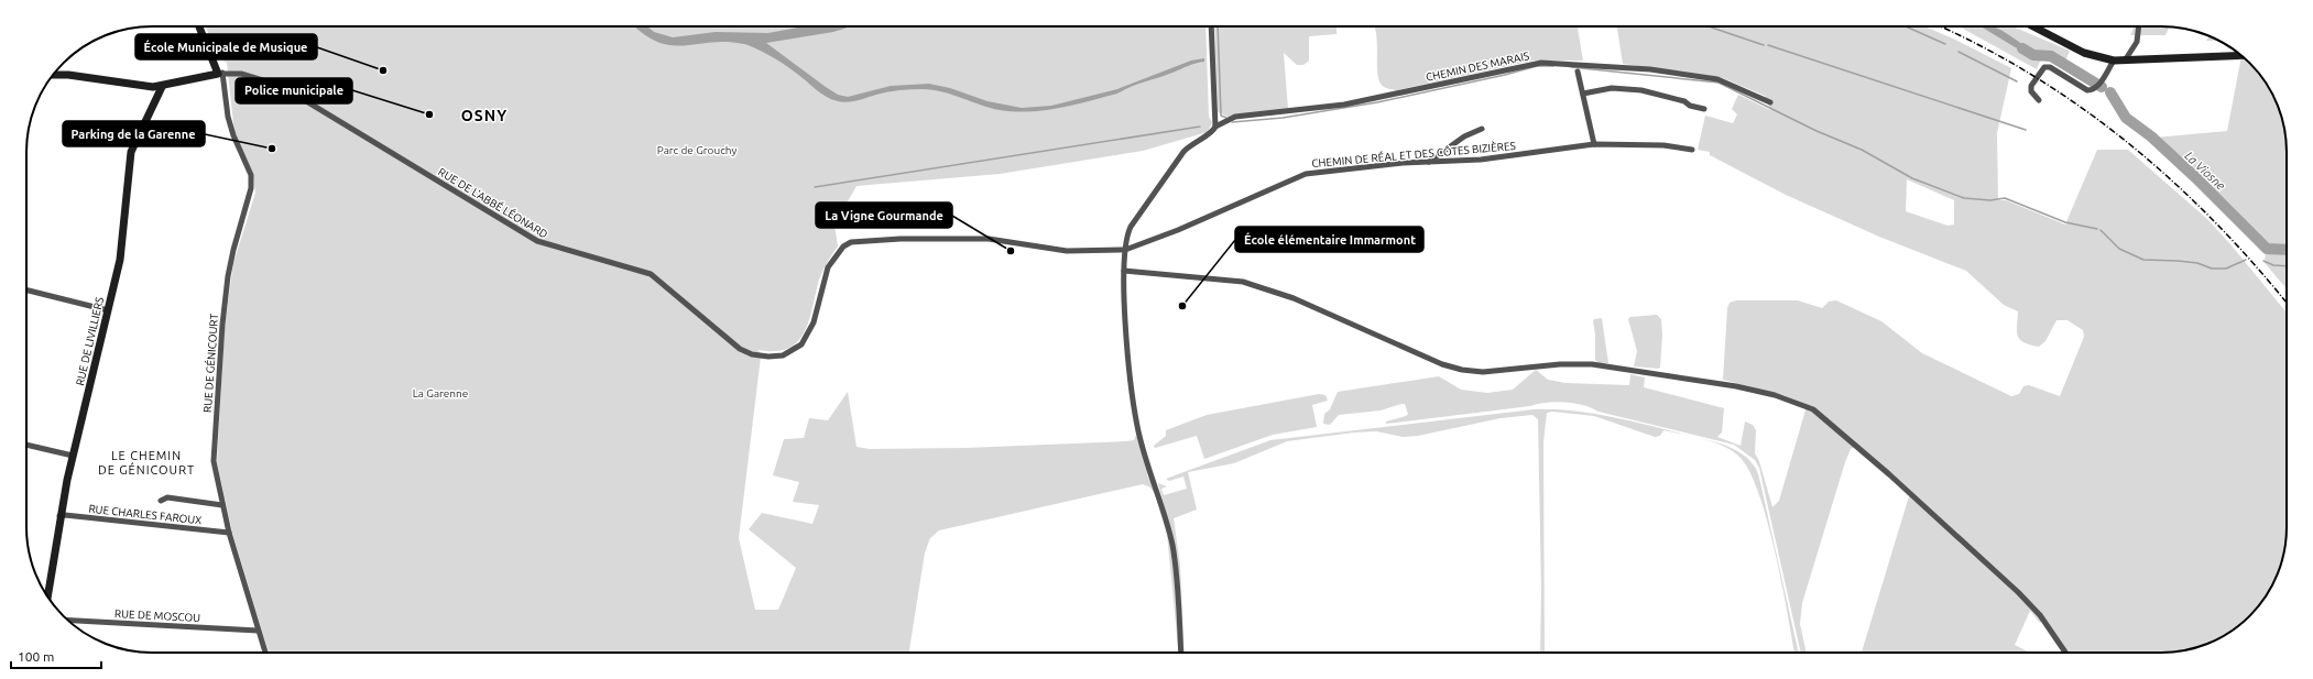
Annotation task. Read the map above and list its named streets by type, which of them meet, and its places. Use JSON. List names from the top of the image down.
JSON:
{
  "streets": {
    "street": [
      "CHEMIN DES MARAIS",
      "CHEMIN DE RÉAL ET DES CÔTES BIZIÈRES",
      "RUE DE L'ABBÉ LÉONARD",
      "RUE DE LIVILLIERS",
      "RUE DE GÉNICOURT",
      "RUE CHARLES FAROUX",
      "RUE DE MOSCOU"
    ]
  },
  "crossings": [
    ["CHEMIN DES MARAIS", "CHEMIN DE RÉAL ET DES CÔTES BIZIÈRES"],
    ["CHEMIN DES MARAIS", "RUE DE L'ABBÉ LÉONARD"],
    ["CHEMIN DE RÉAL ET DES CÔTES BIZIÈRES", "RUE DE L'ABBÉ LÉONARD"],
    ["RUE DE L'ABBÉ LÉONARD", "RUE DE GÉNICOURT"],
    ["RUE DE LIVILLIERS", "RUE CHARLES FAROUX"],
    ["RUE DE GÉNICOURT", "RUE CHARLES FAROUX"],
    ["RUE DE GÉNICOURT", "RUE DE MOSCOU"]
  ],
  "districts": ["OSNY", "LE CHEMIN DE GÉNICOURT"],
  "water": ["La Viosne"],
  "parks": ["Parc de Grouchy", "La Garenne"],
  "places": [
    "École Municipale de Musique",
    "Police municipale",
    "Parking de la Garenne",
    "La Vigne Gourmande",
    "École élémentaire Immarmont"
  ],
  "scale_bar": "100 m"
}
